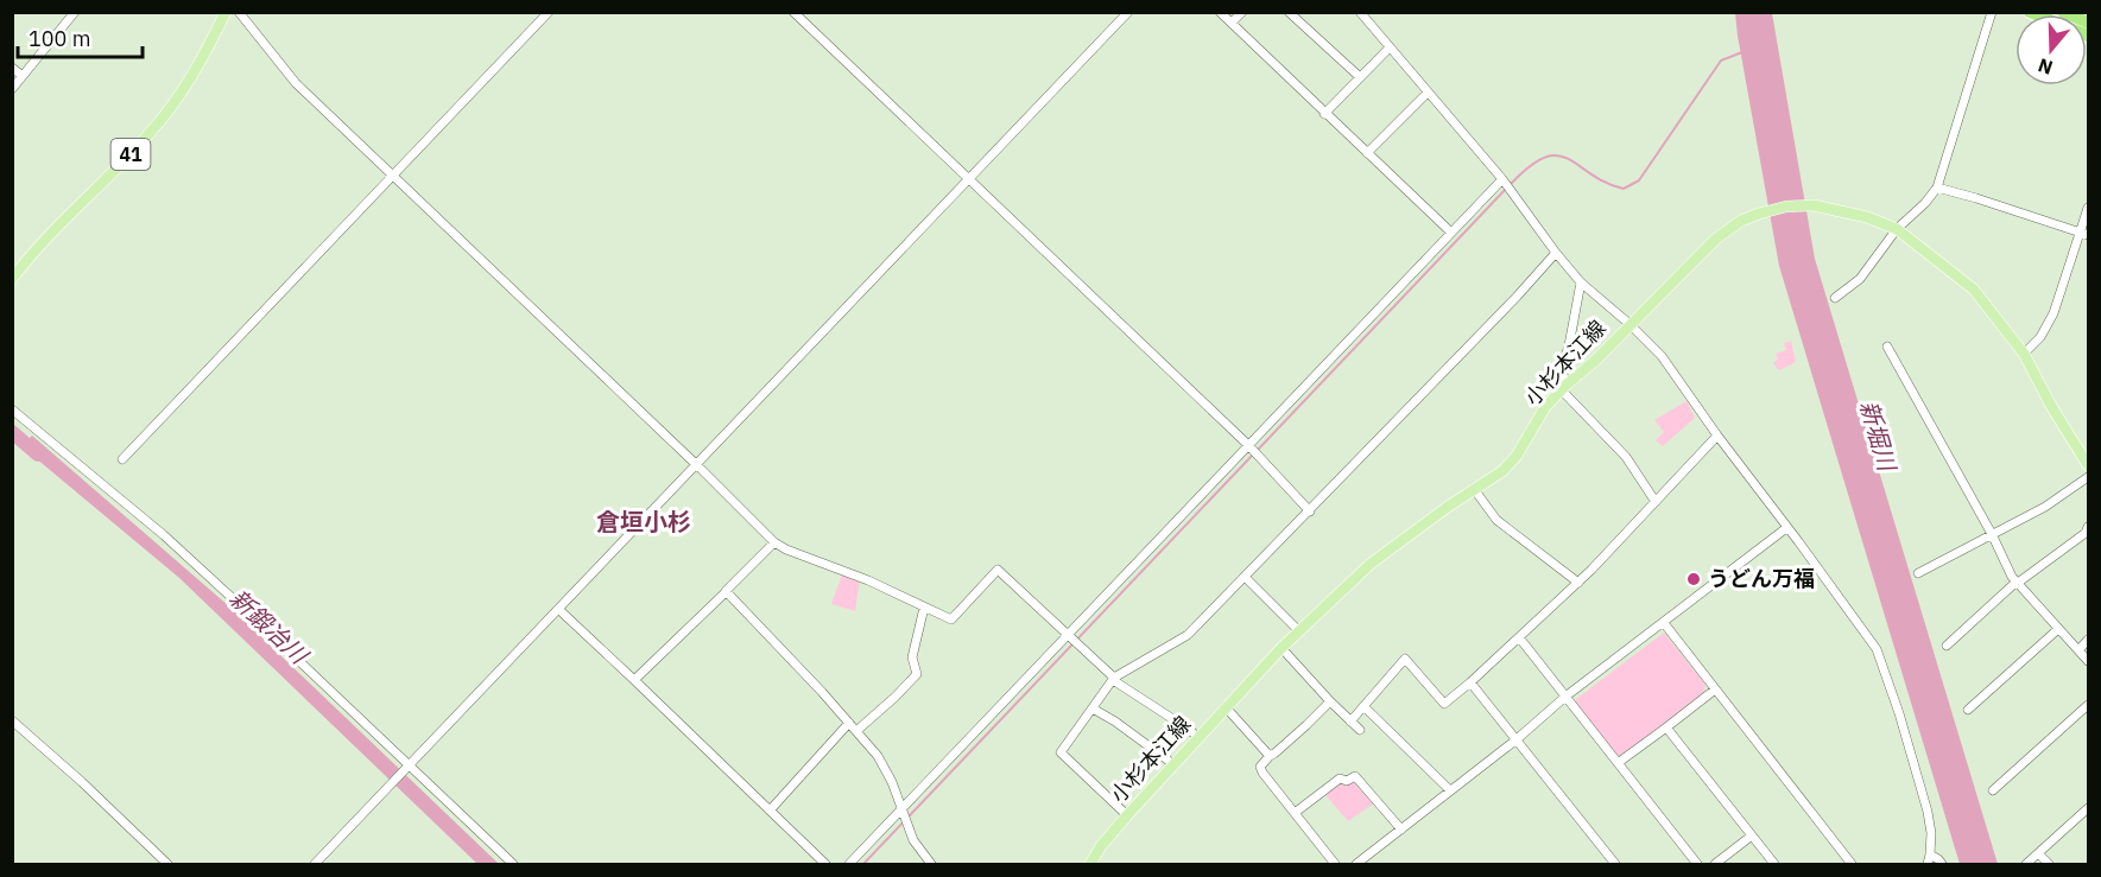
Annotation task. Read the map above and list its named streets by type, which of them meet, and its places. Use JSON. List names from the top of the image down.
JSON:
{
  "streets": {
    "main road": ["41", "小杉本江線"]
  },
  "districts": ["倉垣小杉"],
  "water": ["新堀川", "新鍛冶川"],
  "places": ["うどん万福"],
  "scale_bar": "100 m",
  "north": "bottom"
}
